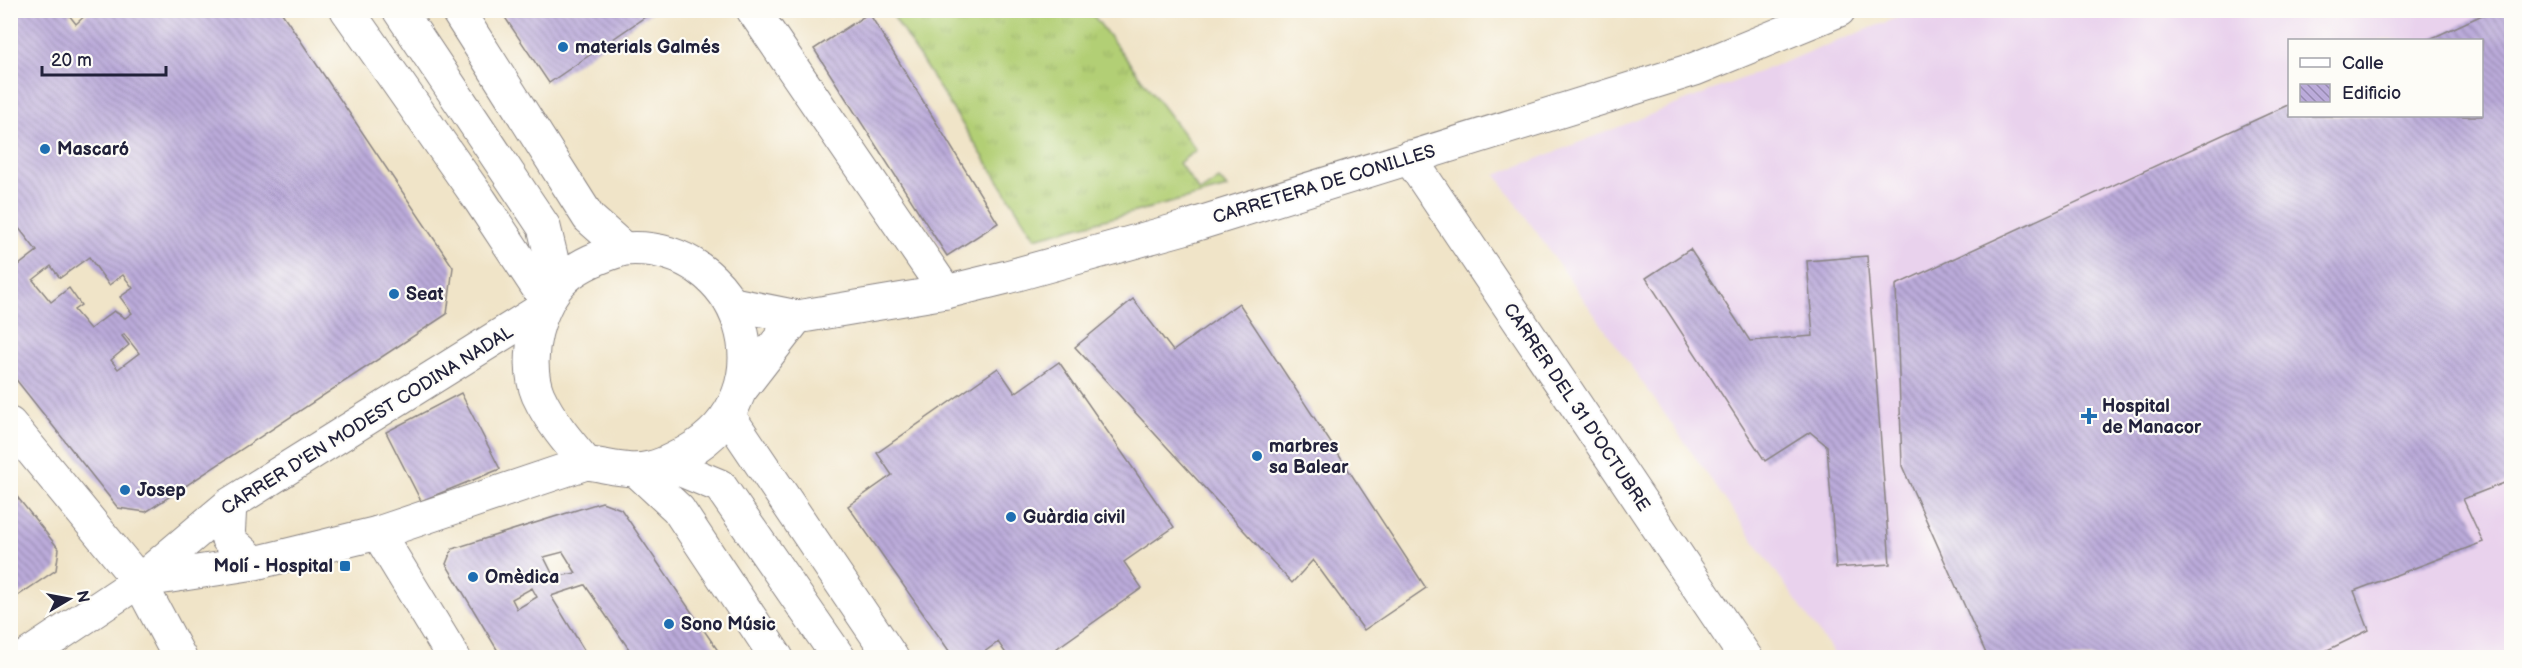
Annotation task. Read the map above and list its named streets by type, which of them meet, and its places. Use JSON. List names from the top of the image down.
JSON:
{
  "streets": {
    "main road": ["CARRETERA DE CONILLES", "CARRER DEL 31 D'OCTUBRE", "CARRER D'EN MODEST CODINA NADAL"]
  },
  "crossings": [
    ["CARRETERA DE CONILLES", "CARRER DEL 31 D'OCTUBRE"]
  ],
  "places": {
    "other": [
      "materials Galmés",
      "Mascaró",
      "Seat",
      "marbres sa Balear",
      "Josep",
      "Guàrdia civil",
      "Omèdica",
      "Sono Músic"
    ],
    "health": ["Hospital de Manacor"],
    "transit": ["Molí - Hospital"]
  },
  "legend": ["Calle", "Edificio"],
  "scale_bar": "20 m",
  "north": "right"
}
